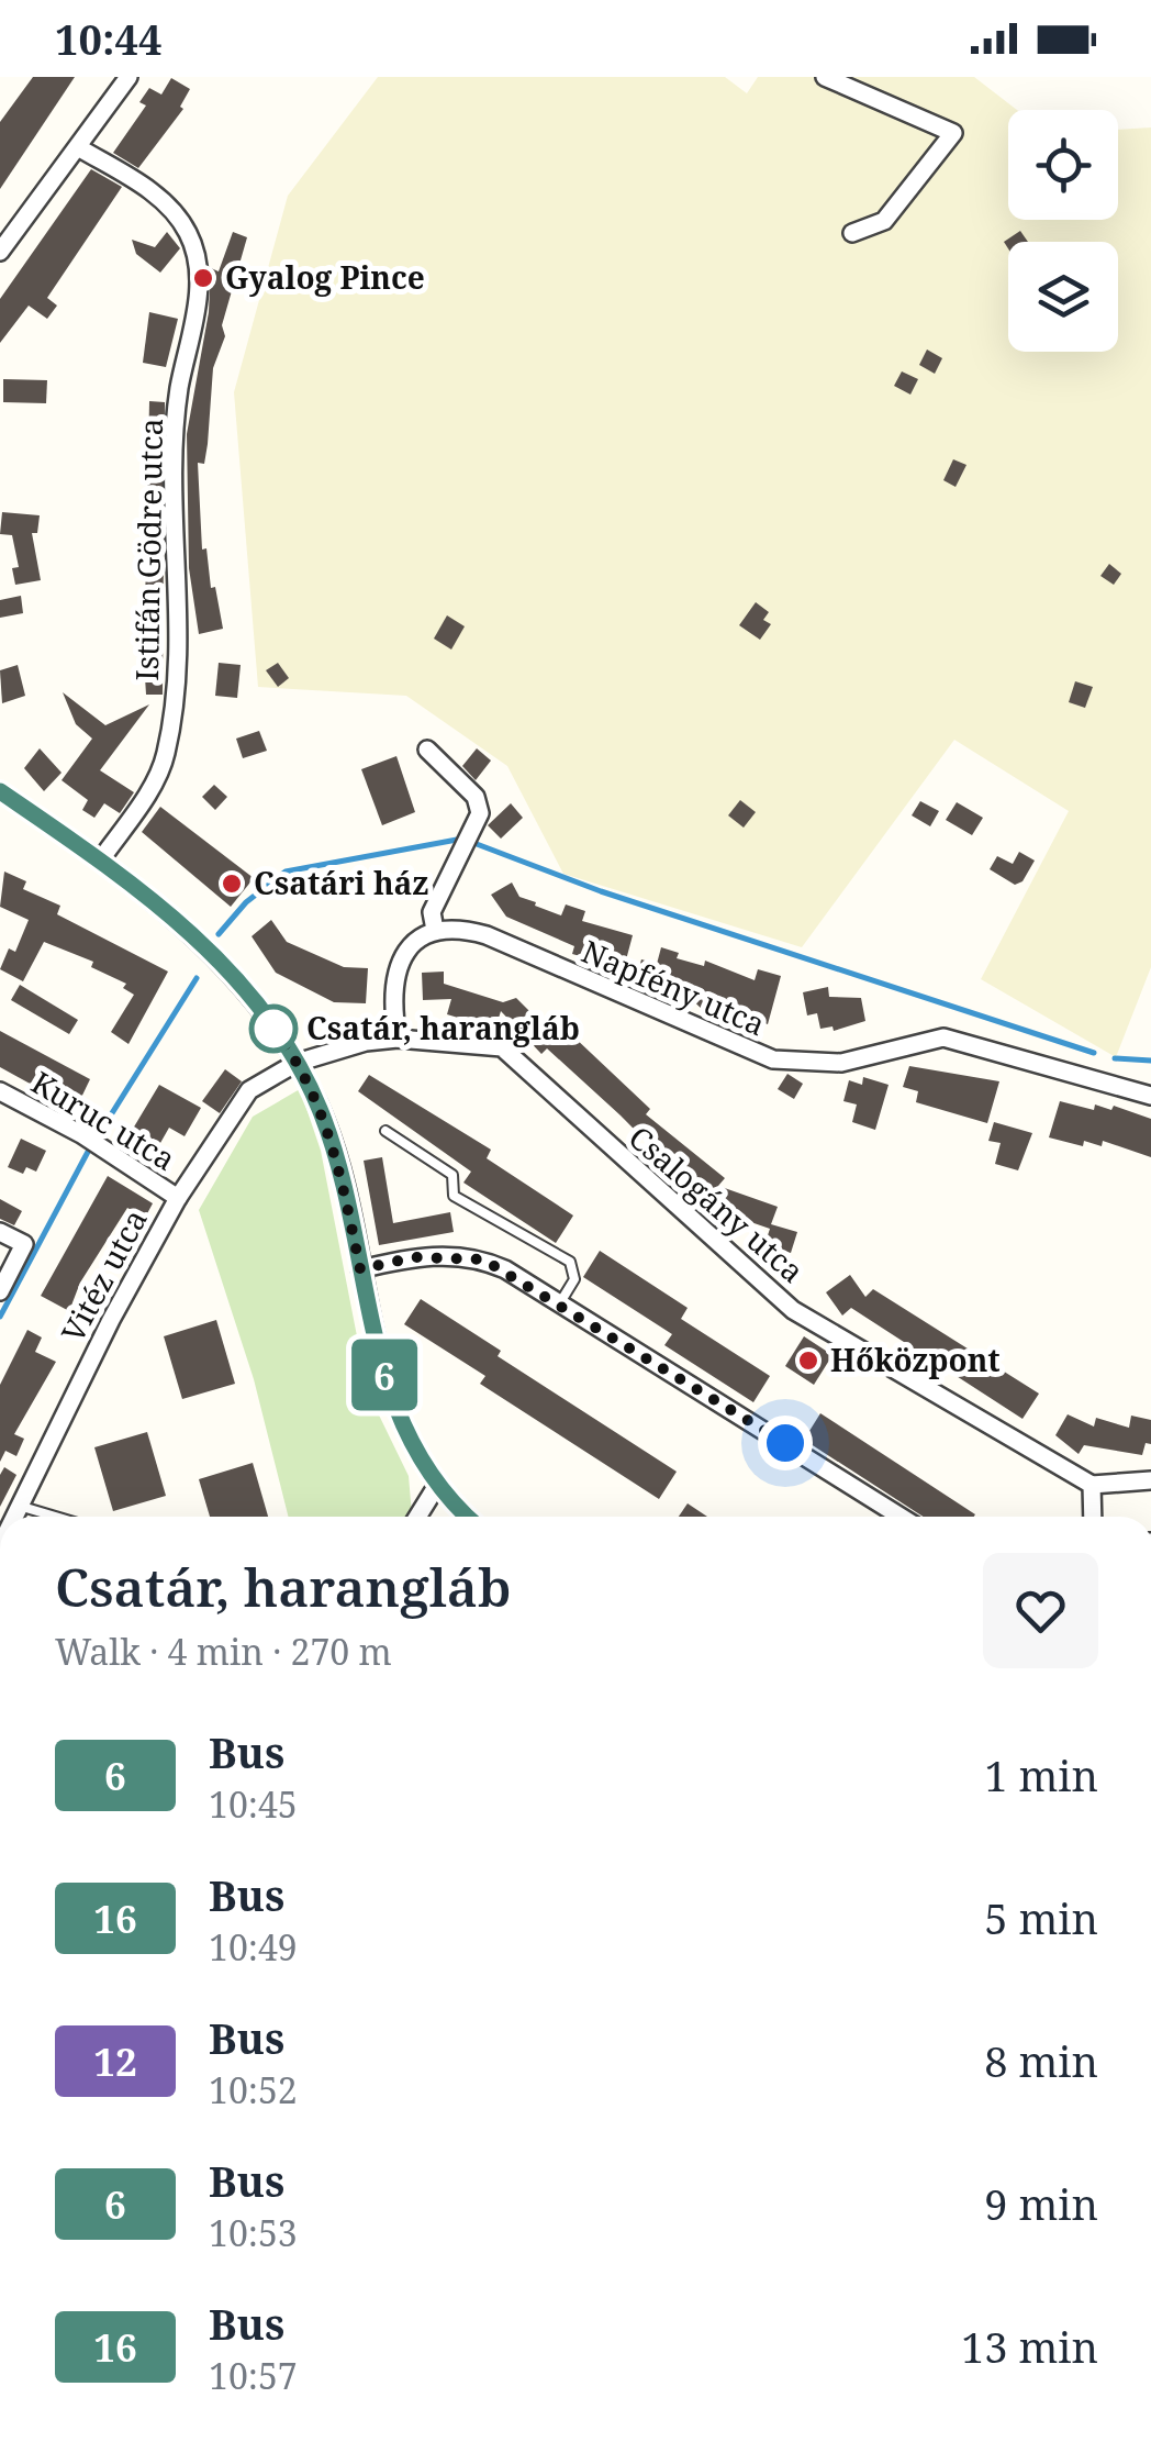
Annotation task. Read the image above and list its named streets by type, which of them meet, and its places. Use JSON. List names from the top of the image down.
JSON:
{
  "streets": {
    "street": [
      "Istifán Gödre utca",
      "Napfény utca",
      "Kuruc utca",
      "Csalogány utca",
      "Vitéz utca"
    ]
  },
  "crossings": [
    ["Kuruc utca", "Vitéz utca"],
    ["Csalogány utca", "Vitéz utca"]
  ],
  "places": [
    "Gyalog Pince",
    "Csatári ház",
    "Csatár, harangláb",
    "Hőközpont"
  ],
  "lines": ["bus line 6"],
  "page": {
    "status": "10:44",
    "on_map": "6",
    "heading": ["Csatár, harangláb", "Walk · 4 min · 270 m"],
    "list": [
      {
        "mark": "6",
        "name": "Bus",
        "note": "10:45",
        "value": "1 min"
      },
      {
        "mark": "16",
        "name": "Bus",
        "note": "10:49",
        "value": "5 min"
      },
      {
        "mark": "12",
        "name": "Bus",
        "note": "10:52",
        "value": "8 min"
      },
      {
        "mark": "6",
        "name": "Bus",
        "note": "10:53",
        "value": "9 min"
      },
      {
        "mark": "16",
        "name": "Bus",
        "note": "10:57",
        "value": "13 min"
      }
    ]
  }
}
